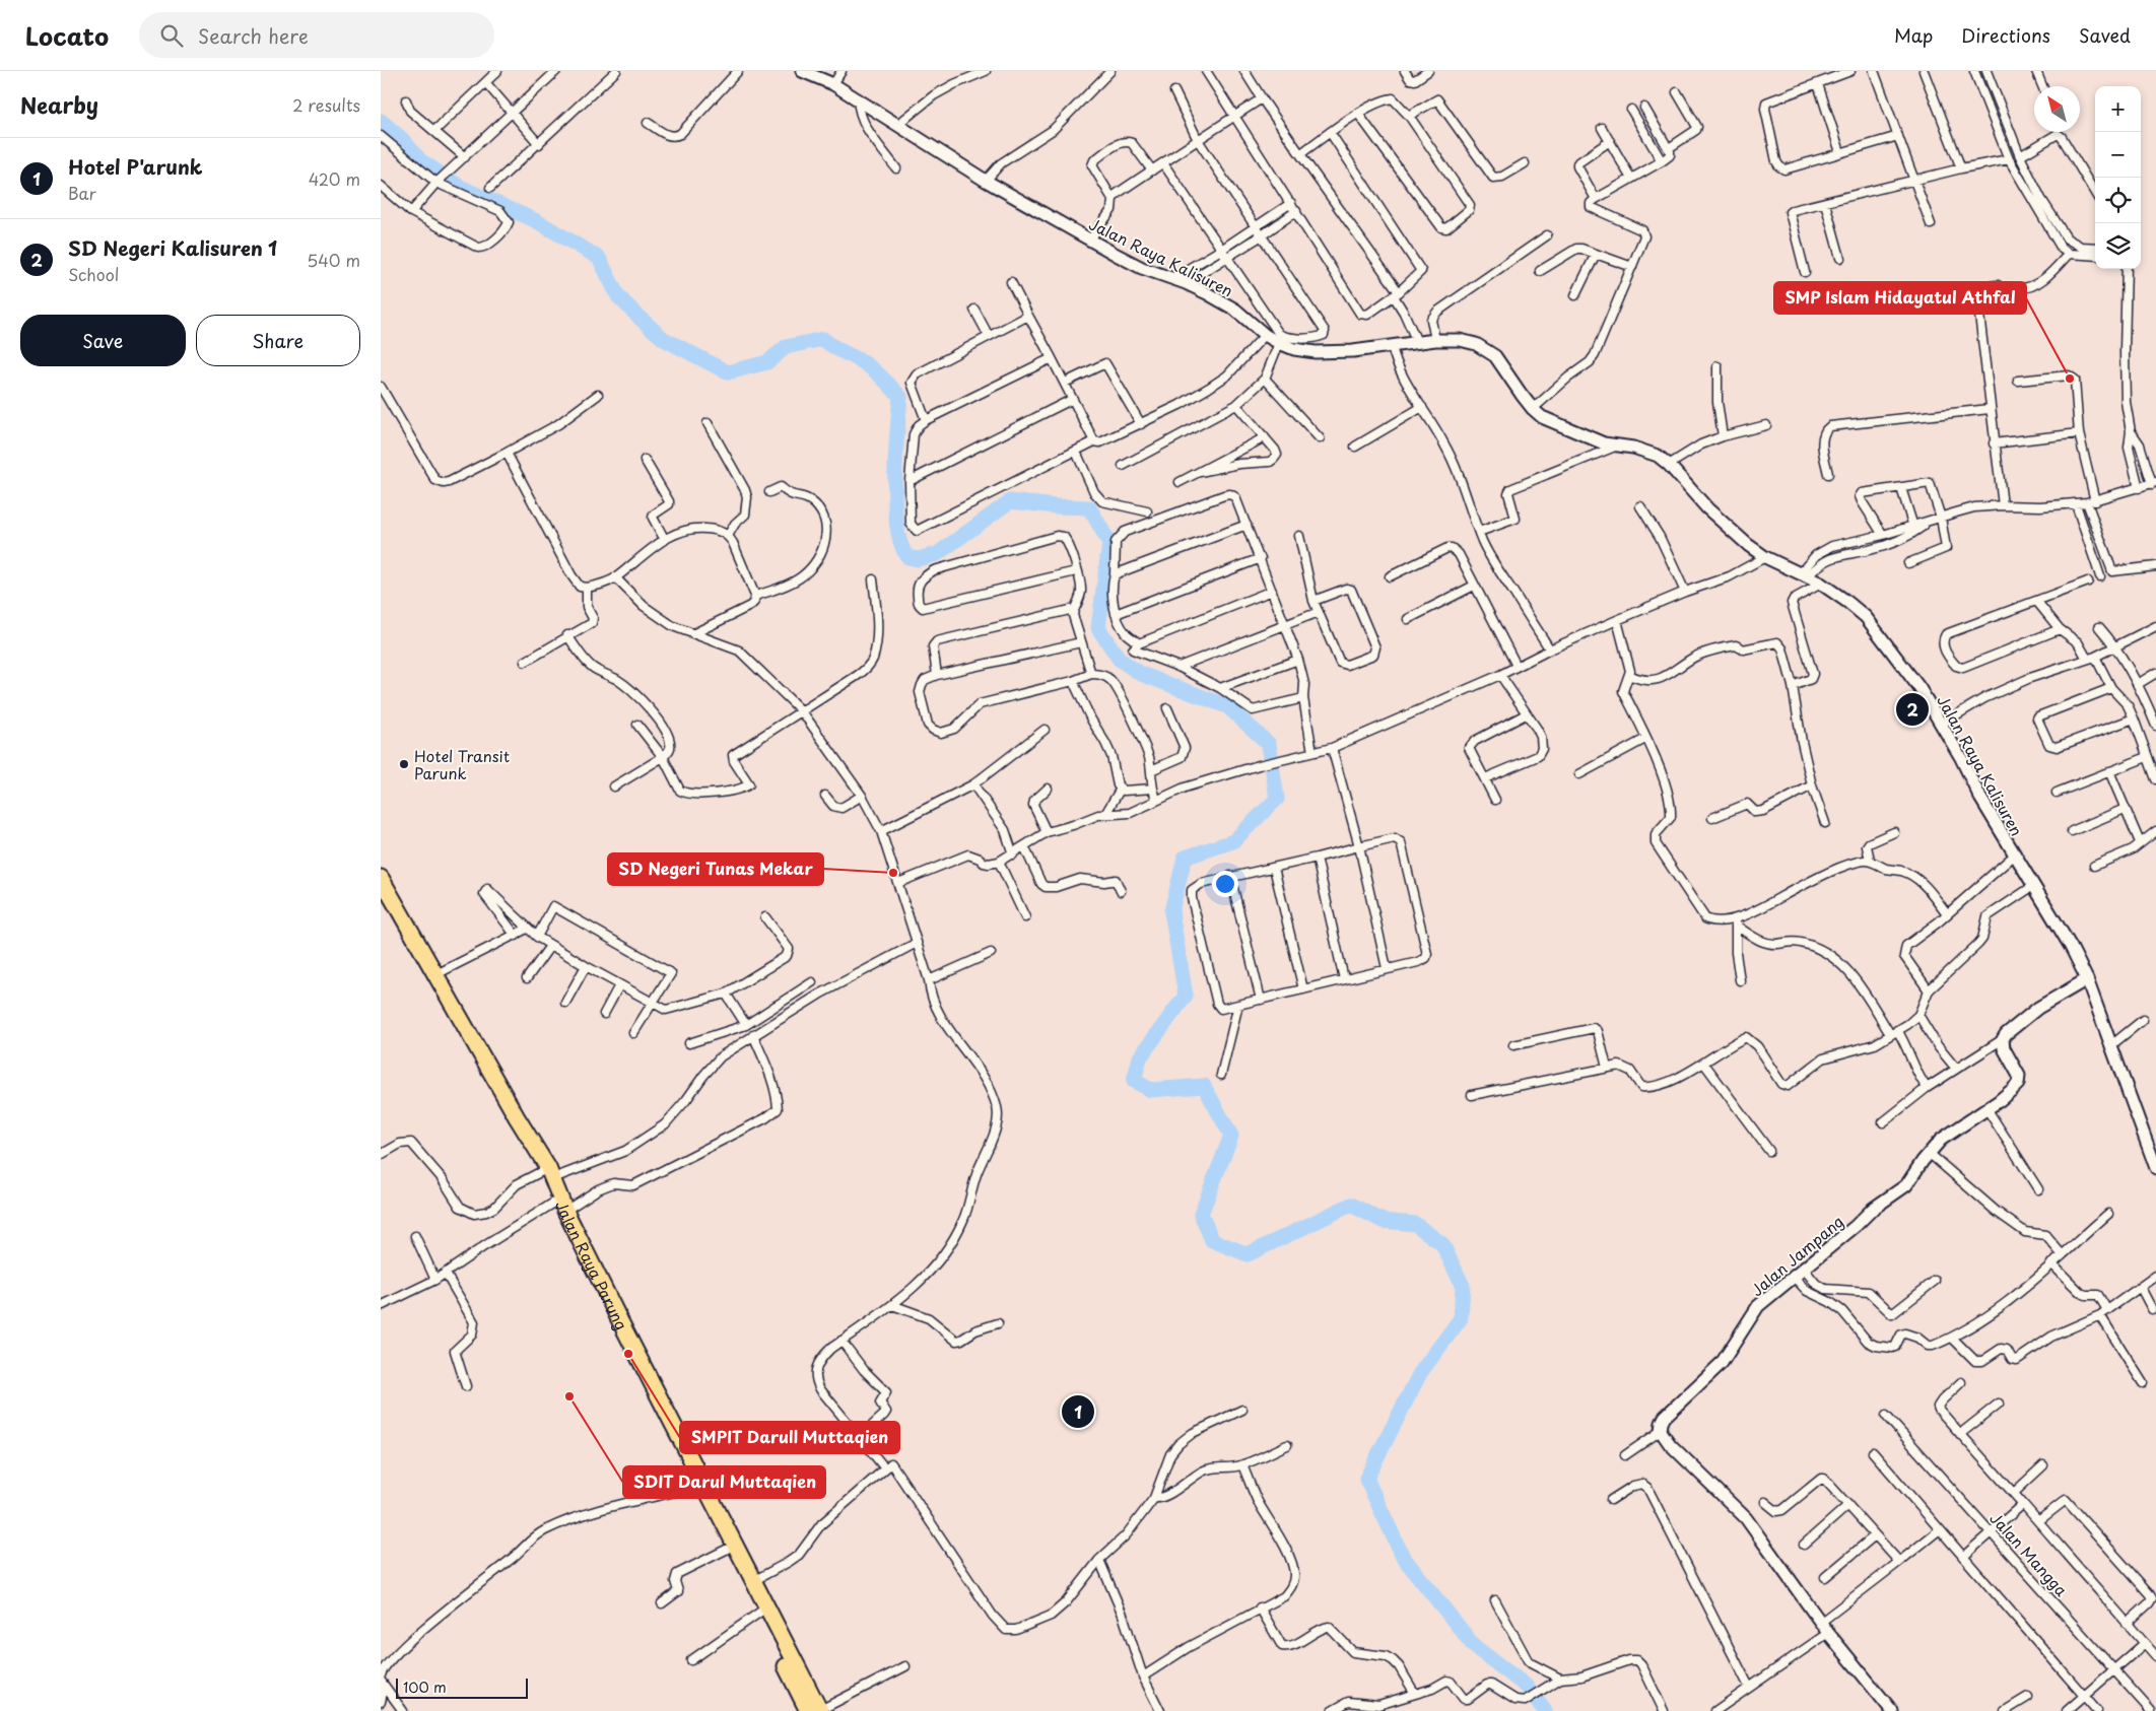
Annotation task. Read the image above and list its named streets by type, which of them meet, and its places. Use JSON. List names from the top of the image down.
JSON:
{
  "streets": {
    "highway": ["Jalan Raya Parung"],
    "main road": ["Jalan Raya Kalisuren", "Jalan Jampang"],
    "street": ["Jalan Mangga"]
  },
  "places": [
    "SMP Islam Hidayatul Athfal",
    "Hotel Transit Parunk",
    "SD Negeri Tunas Mekar",
    "SMPIT Darull Muttaqien",
    "SDIT Darul Muttaqien"
  ],
  "scale_bar": "100 m",
  "north": "top left",
  "page": {
    "header": "Locato",
    "search": "Search here",
    "nav": ["Map", "Directions", "Saved"],
    "heading": ["Nearby", "2 results"],
    "map_buttons": ["+", "−"],
    "list": [
      {
        "mark": "1",
        "name": "Hotel P'arunk",
        "note": "Bar",
        "value": "420 m"
      },
      {
        "mark": "2",
        "name": "SD Negeri Kalisuren 1",
        "note": "School",
        "value": "540 m"
      }
    ],
    "buttons": ["Save", "Share"],
    "pins": ["2", "1"],
    "scale": "100 m"
  }
}
